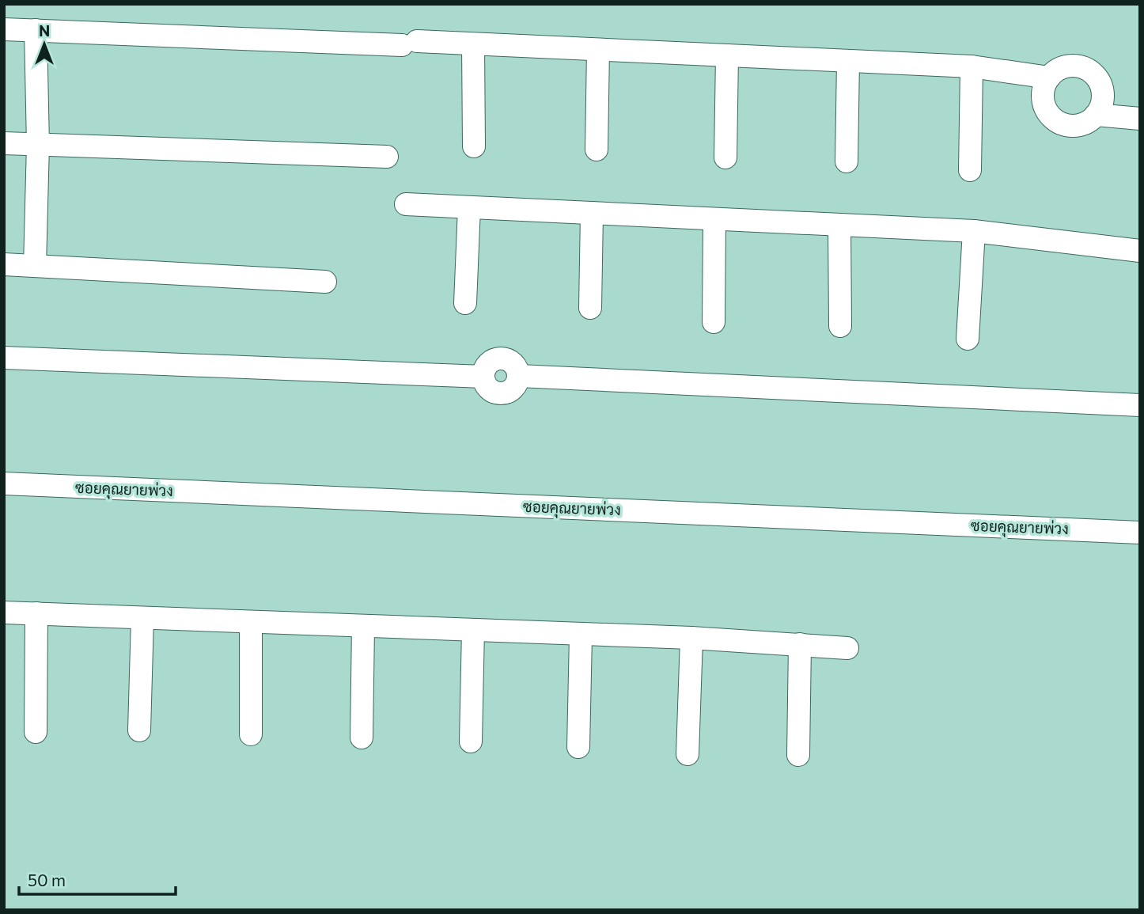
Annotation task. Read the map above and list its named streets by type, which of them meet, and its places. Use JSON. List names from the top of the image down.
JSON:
{
  "streets": {
    "street": ["ซอยคุณยายพ่วง"]
  },
  "scale_bar": "50 m",
  "north": "top"
}
